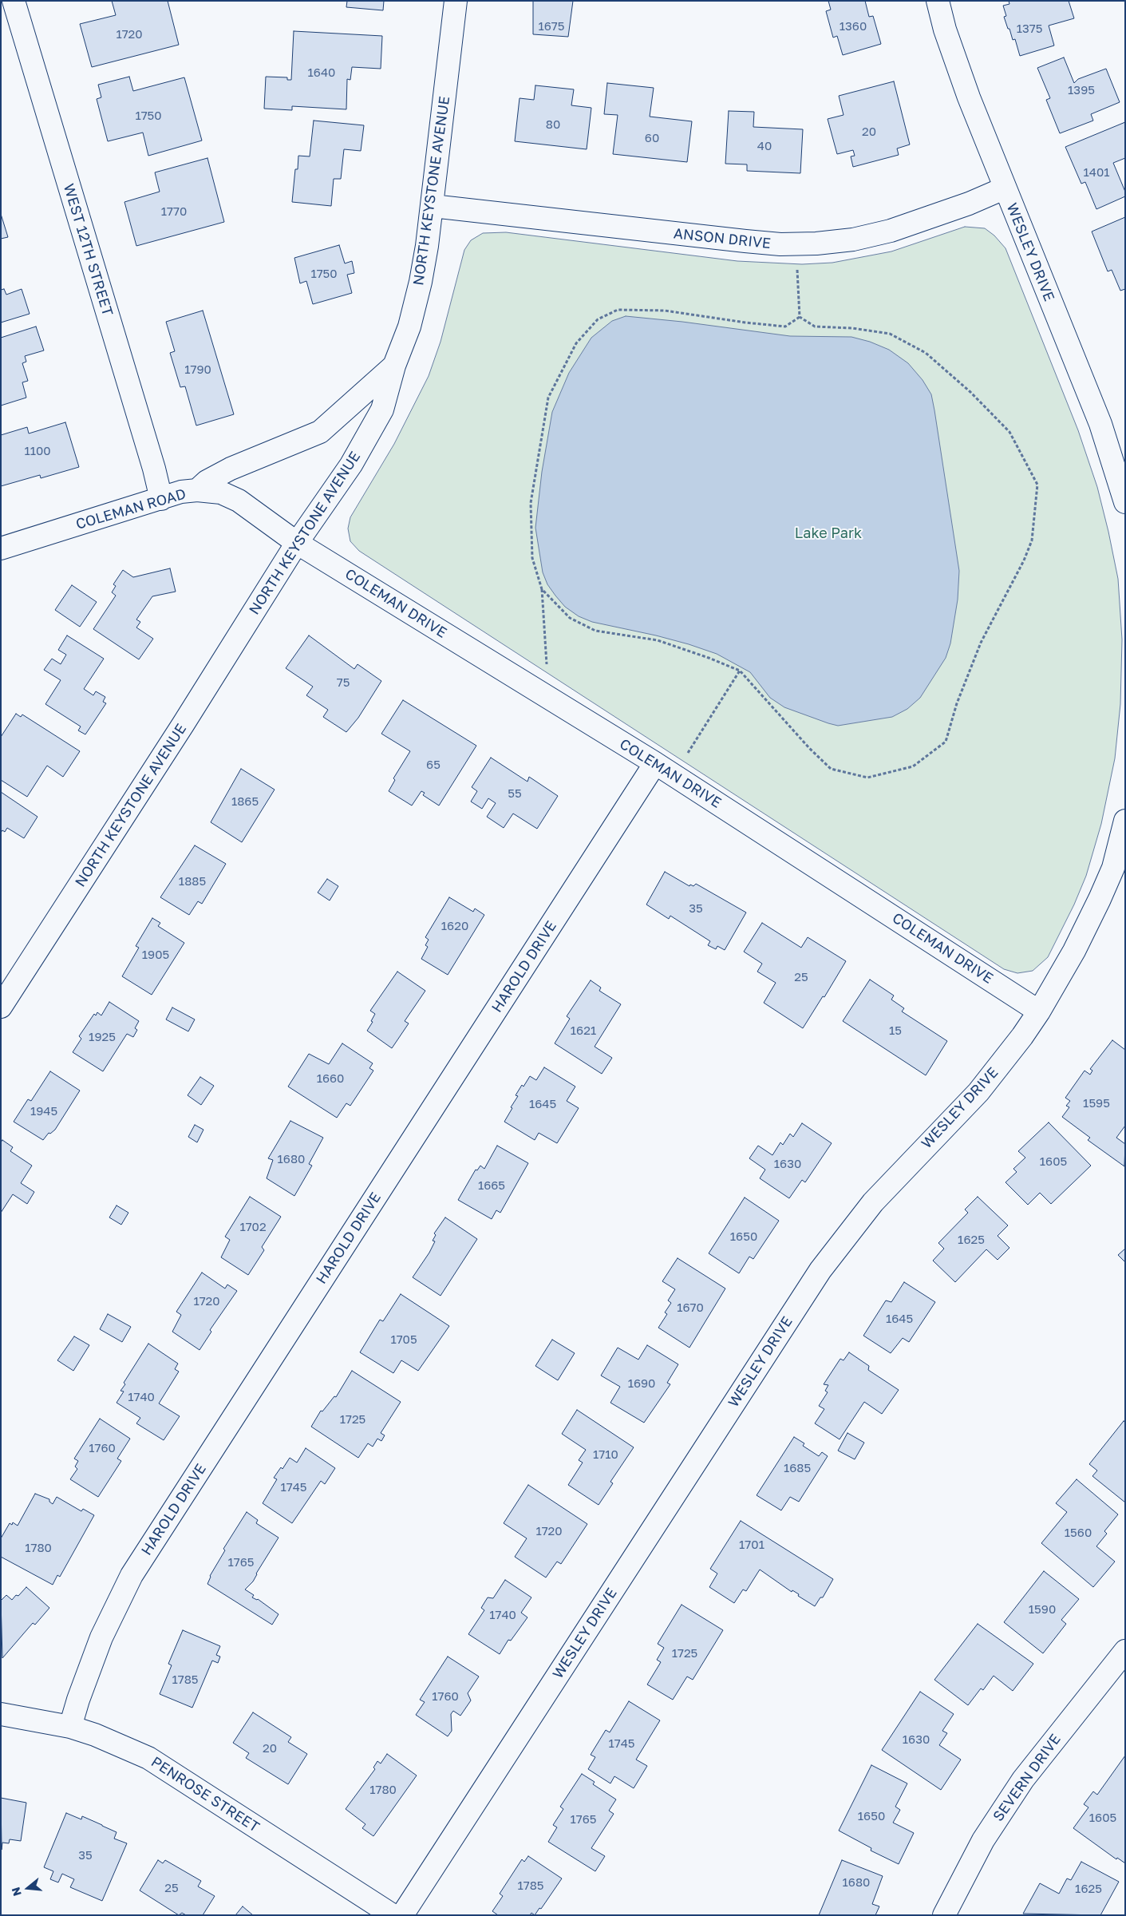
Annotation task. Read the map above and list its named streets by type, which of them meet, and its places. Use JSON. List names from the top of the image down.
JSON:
{
  "streets": {
    "street": [
      "NORTH KEYSTONE AVENUE",
      "ANSON DRIVE",
      "WEST 12TH STREET",
      "WESLEY DRIVE",
      "COLEMAN ROAD",
      "COLEMAN DRIVE",
      "HAROLD DRIVE",
      "SEVERN DRIVE",
      "PENROSE STREET"
    ]
  },
  "crossings": [
    ["NORTH KEYSTONE AVENUE", "ANSON DRIVE"],
    ["NORTH KEYSTONE AVENUE", "COLEMAN ROAD"],
    ["NORTH KEYSTONE AVENUE", "COLEMAN DRIVE"],
    ["ANSON DRIVE", "WESLEY DRIVE"],
    ["WEST 12TH STREET", "COLEMAN ROAD"],
    ["WESLEY DRIVE", "COLEMAN DRIVE"],
    ["COLEMAN ROAD", "COLEMAN DRIVE"],
    ["COLEMAN DRIVE", "HAROLD DRIVE"],
    ["HAROLD DRIVE", "PENROSE STREET"]
  ],
  "parks": ["Lake Park"],
  "house_numbers": [
    "1675",
    "1360",
    "1375",
    "1720",
    "1640",
    "1395",
    "1750",
    "80",
    "20",
    "60",
    "40",
    "1401",
    "1770",
    "1750",
    "1790",
    "1100",
    "75",
    "65",
    "55",
    "1865",
    "1885",
    "35",
    "1620",
    "1905",
    "25",
    "1621",
    "15",
    "1925",
    "1660",
    "1595",
    "1645",
    "1945",
    "1680",
    "1605",
    "1630",
    "1665",
    "1702",
    "1650",
    "1625",
    "1720",
    "1670",
    "1645",
    "1705",
    "1690",
    "1740",
    "1725",
    "1760",
    "1710",
    "1685",
    "1745",
    "1720",
    "1560",
    "1701",
    "1780",
    "1765",
    "1590",
    "1740",
    "1725",
    "1785",
    "1760",
    "1630",
    "1745",
    "20",
    "1780",
    "1650",
    "1605",
    "1765",
    "35",
    "1680",
    "1785",
    "25",
    "1625"
  ],
  "north": "left"
}
